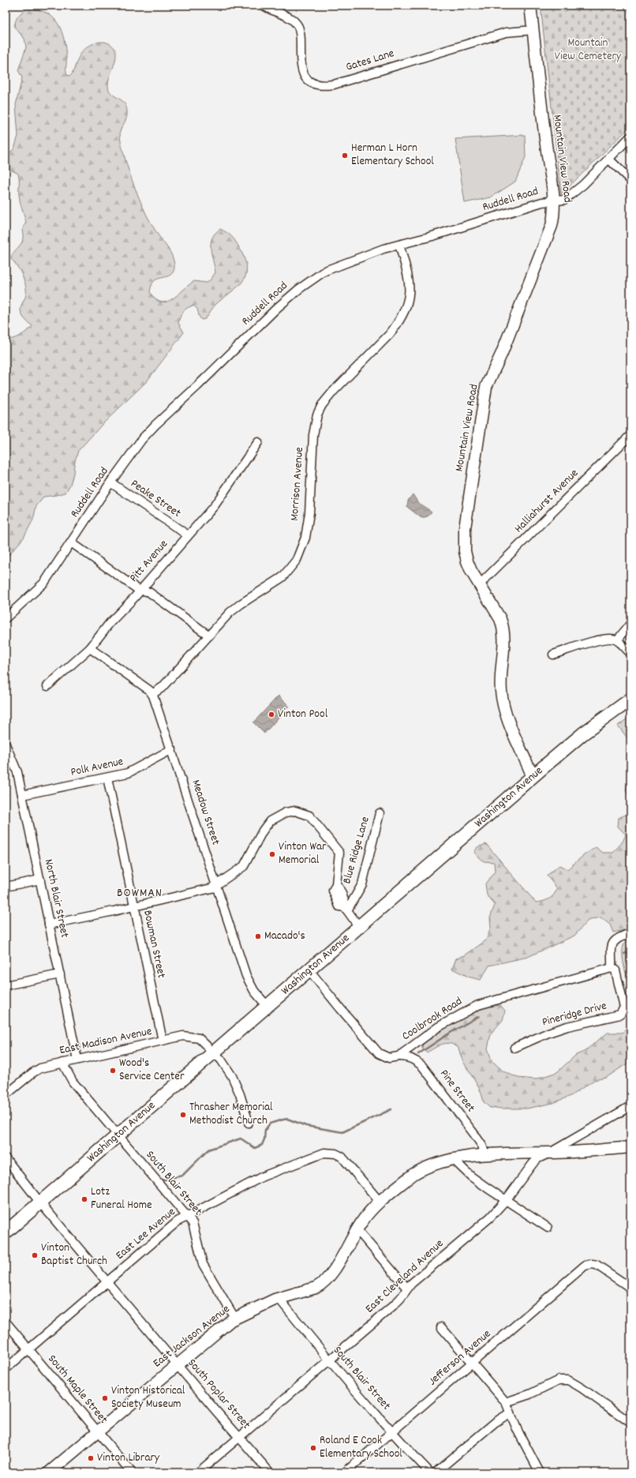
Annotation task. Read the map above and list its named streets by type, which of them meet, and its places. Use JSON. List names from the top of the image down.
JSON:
{
  "streets": {
    "main road": ["Washington Avenue"],
    "street": [
      "Gates Lane",
      "Mountain View Road",
      "Ruddell Road",
      "Morrison Avenue",
      "Peake Street",
      "Halliahurst Avenue",
      "Pitt Avenue",
      "Polk Avenue",
      "Meadow Street",
      "Blue Ridge Lane",
      "North Blair Street",
      "Bowman Street",
      "Pineridge Drive",
      "Coolbrook Road",
      "East Madison Avenue",
      "Pine Street",
      "South Blair Street",
      "East Lee Avenue",
      "East Cleveland Avenue",
      "East Jackson Avenue",
      "Jefferson Avenue",
      "South Maple Street",
      "South Poplar Street"
    ]
  },
  "crossings": [
    ["Gates Lane", "Mountain View Road"],
    ["Mountain View Road", "Ruddell Road"],
    ["Mountain View Road", "Halliahurst Avenue"],
    ["Mountain View Road", "Washington Avenue"],
    ["Ruddell Road", "Morrison Avenue"],
    ["Ruddell Road", "Peake Street"],
    ["Morrison Avenue", "Meadow Street"],
    ["Peake Street", "Pitt Avenue"],
    ["Pitt Avenue", "Meadow Street"],
    ["Polk Avenue", "Meadow Street"],
    ["Polk Avenue", "North Blair Street"],
    ["Polk Avenue", "Bowman Street"],
    ["Washington Avenue", "Meadow Street"],
    ["Washington Avenue", "Blue Ridge Lane"],
    ["Washington Avenue", "Coolbrook Road"],
    ["Washington Avenue", "East Madison Avenue"],
    ["Washington Avenue", "South Blair Street"],
    ["Washington Avenue", "South Poplar Street"],
    ["Meadow Street", "Blue Ridge Lane"],
    ["Blue Ridge Lane", "North Blair Street"],
    ["Blue Ridge Lane", "Bowman Street"],
    ["North Blair Street", "East Madison Avenue"],
    ["Bowman Street", "East Madison Avenue"],
    ["Pineridge Drive", "Coolbrook Road"],
    ["Coolbrook Road", "Pine Street"],
    ["Pine Street", "East Jackson Avenue"],
    ["South Blair Street", "East Lee Avenue"],
    ["South Blair Street", "East Cleveland Avenue"],
    ["South Blair Street", "East Jackson Avenue"],
    ["South Blair Street", "Jefferson Avenue"],
    ["East Lee Avenue", "East Jackson Avenue"],
    ["East Lee Avenue", "South Maple Street"],
    ["East Lee Avenue", "South Poplar Street"],
    ["East Cleveland Avenue", "East Jackson Avenue"],
    ["East Cleveland Avenue", "South Poplar Street"],
    ["East Jackson Avenue", "South Maple Street"],
    ["East Jackson Avenue", "South Poplar Street"]
  ],
  "districts": ["BOWMAN"],
  "parks": ["Mountain View Cemetery"],
  "places": [
    "Herman L Horn Elementary School",
    "Vinton Pool",
    "Vinton War Memorial",
    "Macado's",
    "Wood's Service Center",
    "Thrasher Memorial Methodist Church",
    "Lotz Funeral Home",
    "Vinton Baptist Church",
    "Vinton Historical Society Museum",
    "Roland E Cook Elementary School",
    "Vinton Library"
  ]
}
